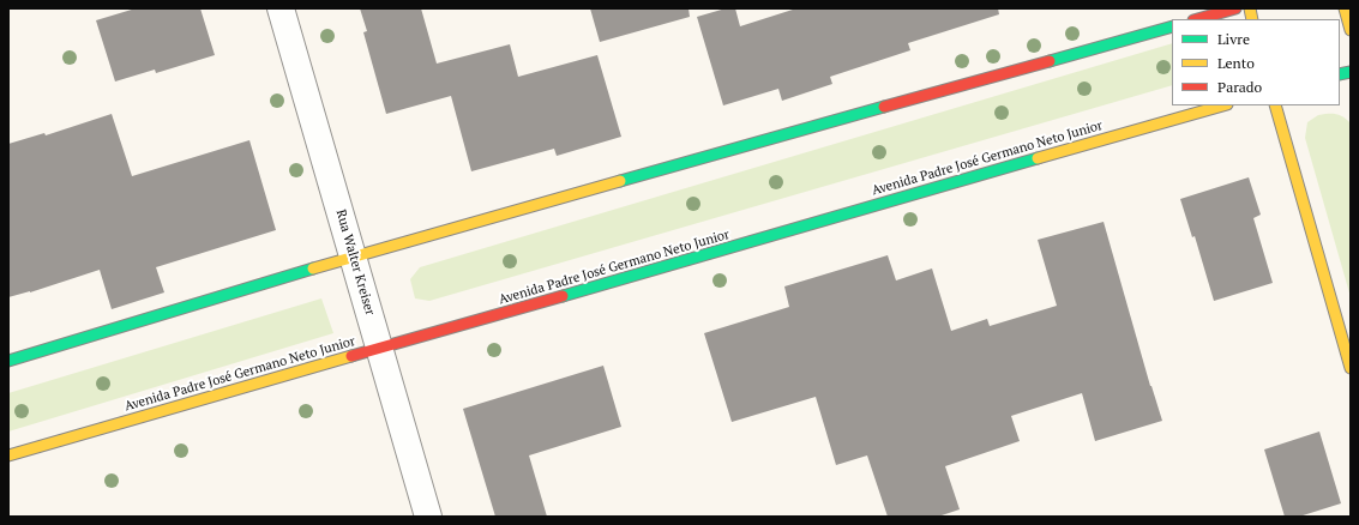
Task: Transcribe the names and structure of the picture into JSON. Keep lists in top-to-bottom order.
{
  "streets": {
    "street": ["Avenida Padre José Germano Neto Junior", "Rua Walter Kreiser"]
  },
  "crossings": [
    ["Avenida Padre José Germano Neto Junior", "Rua Walter Kreiser"]
  ],
  "legend": ["Livre", "Lento", "Parado"]
}
